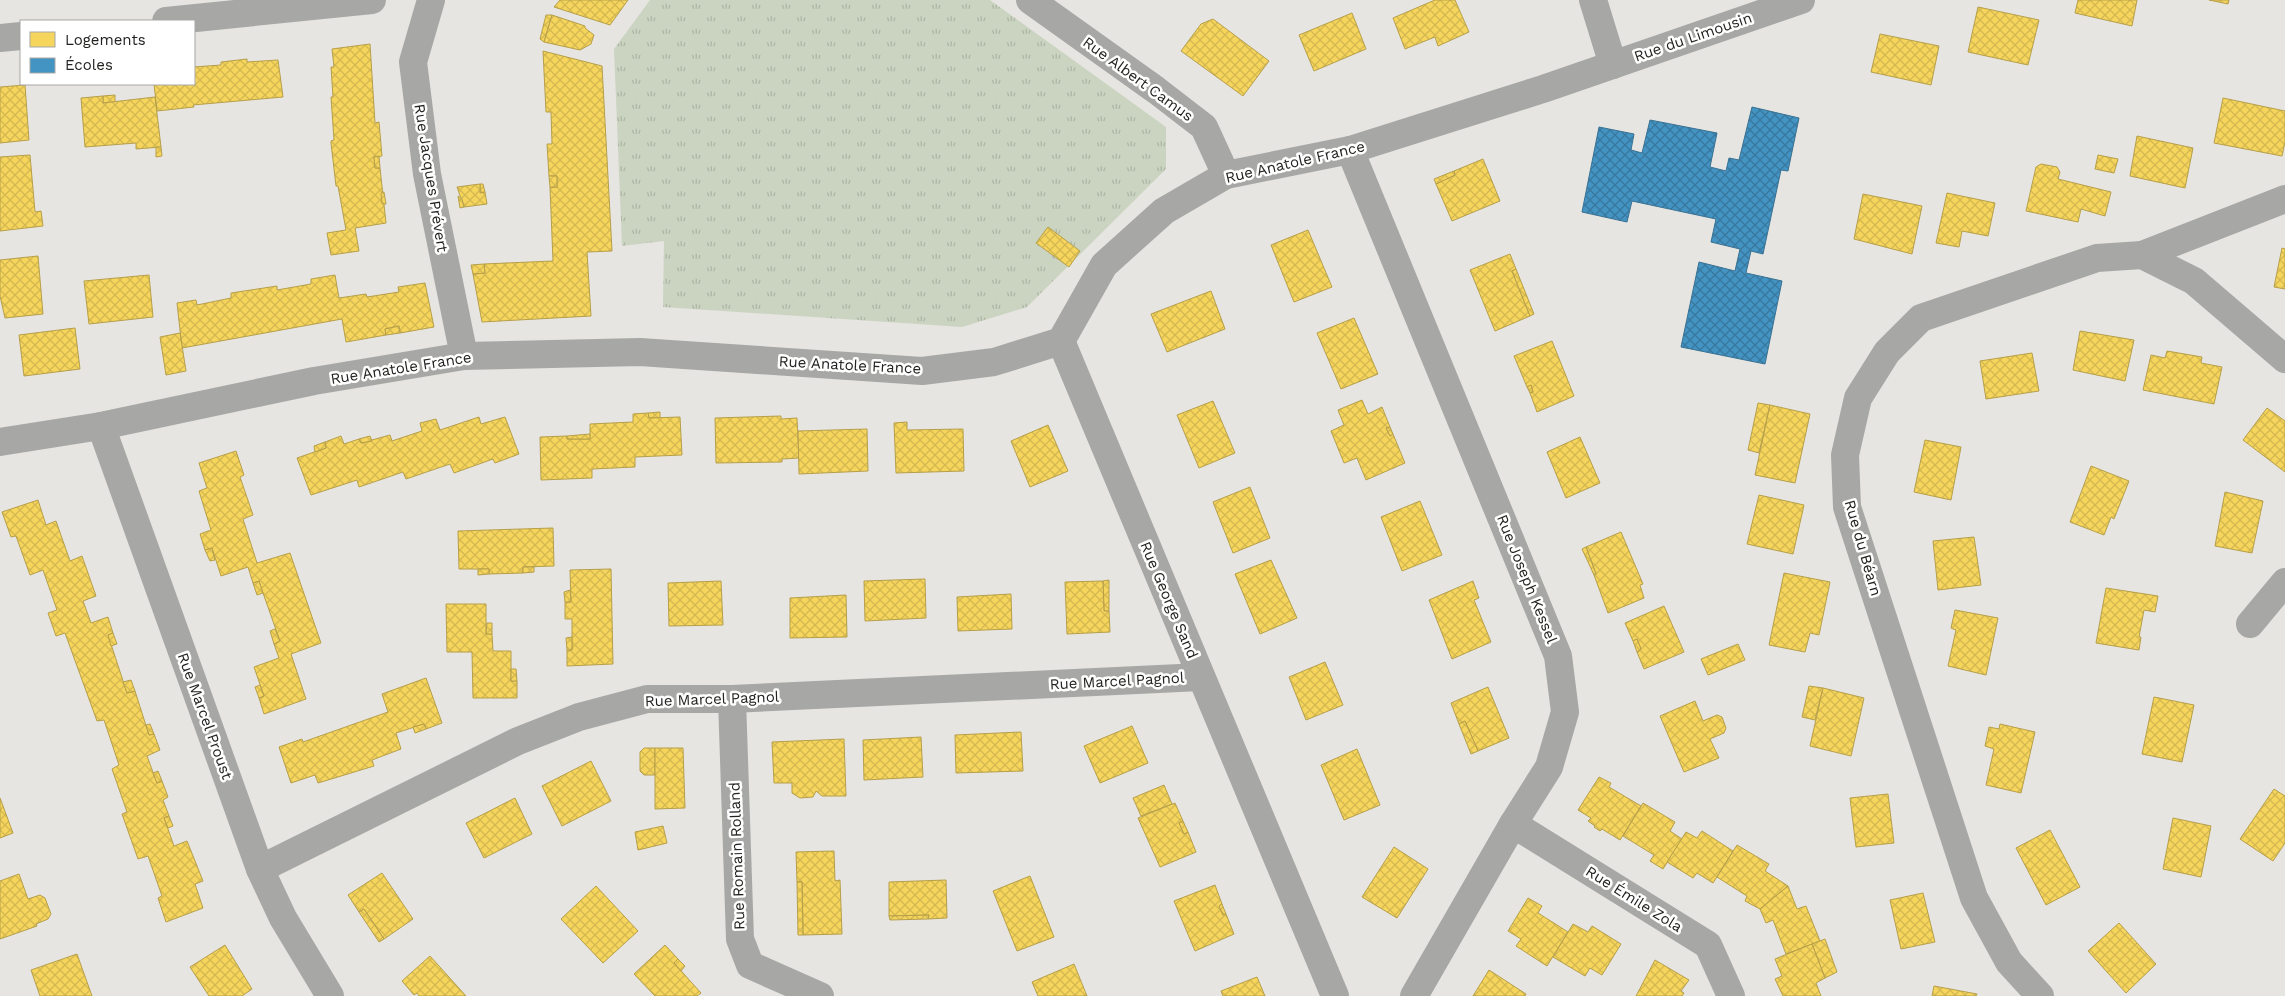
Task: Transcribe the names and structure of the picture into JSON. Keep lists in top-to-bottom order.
{
  "streets": {
    "street": [
      "Rue du Limousin",
      "Rue Albert Camus",
      "Rue Anatole France",
      "Rue Jacques Prévert",
      "Rue du Béarn",
      "Rue Joseph Kessel",
      "Rue George Sand",
      "Rue Marcel Pagnol",
      "Rue Marcel Proust",
      "Rue Romain Rolland",
      "Rue Émile Zola"
    ]
  },
  "crossings": [
    ["Rue du Limousin", "Rue Anatole France"],
    ["Rue Albert Camus", "Rue Anatole France"],
    ["Rue Anatole France", "Rue Jacques Prévert"],
    ["Rue Anatole France", "Rue Joseph Kessel"],
    ["Rue Anatole France", "Rue George Sand"],
    ["Rue Anatole France", "Rue Marcel Proust"],
    ["Rue Joseph Kessel", "Rue Émile Zola"],
    ["Rue George Sand", "Rue Marcel Pagnol"],
    ["Rue Marcel Pagnol", "Rue Marcel Proust"],
    ["Rue Marcel Pagnol", "Rue Romain Rolland"]
  ],
  "legend": ["Logements", "Écoles"]
}
